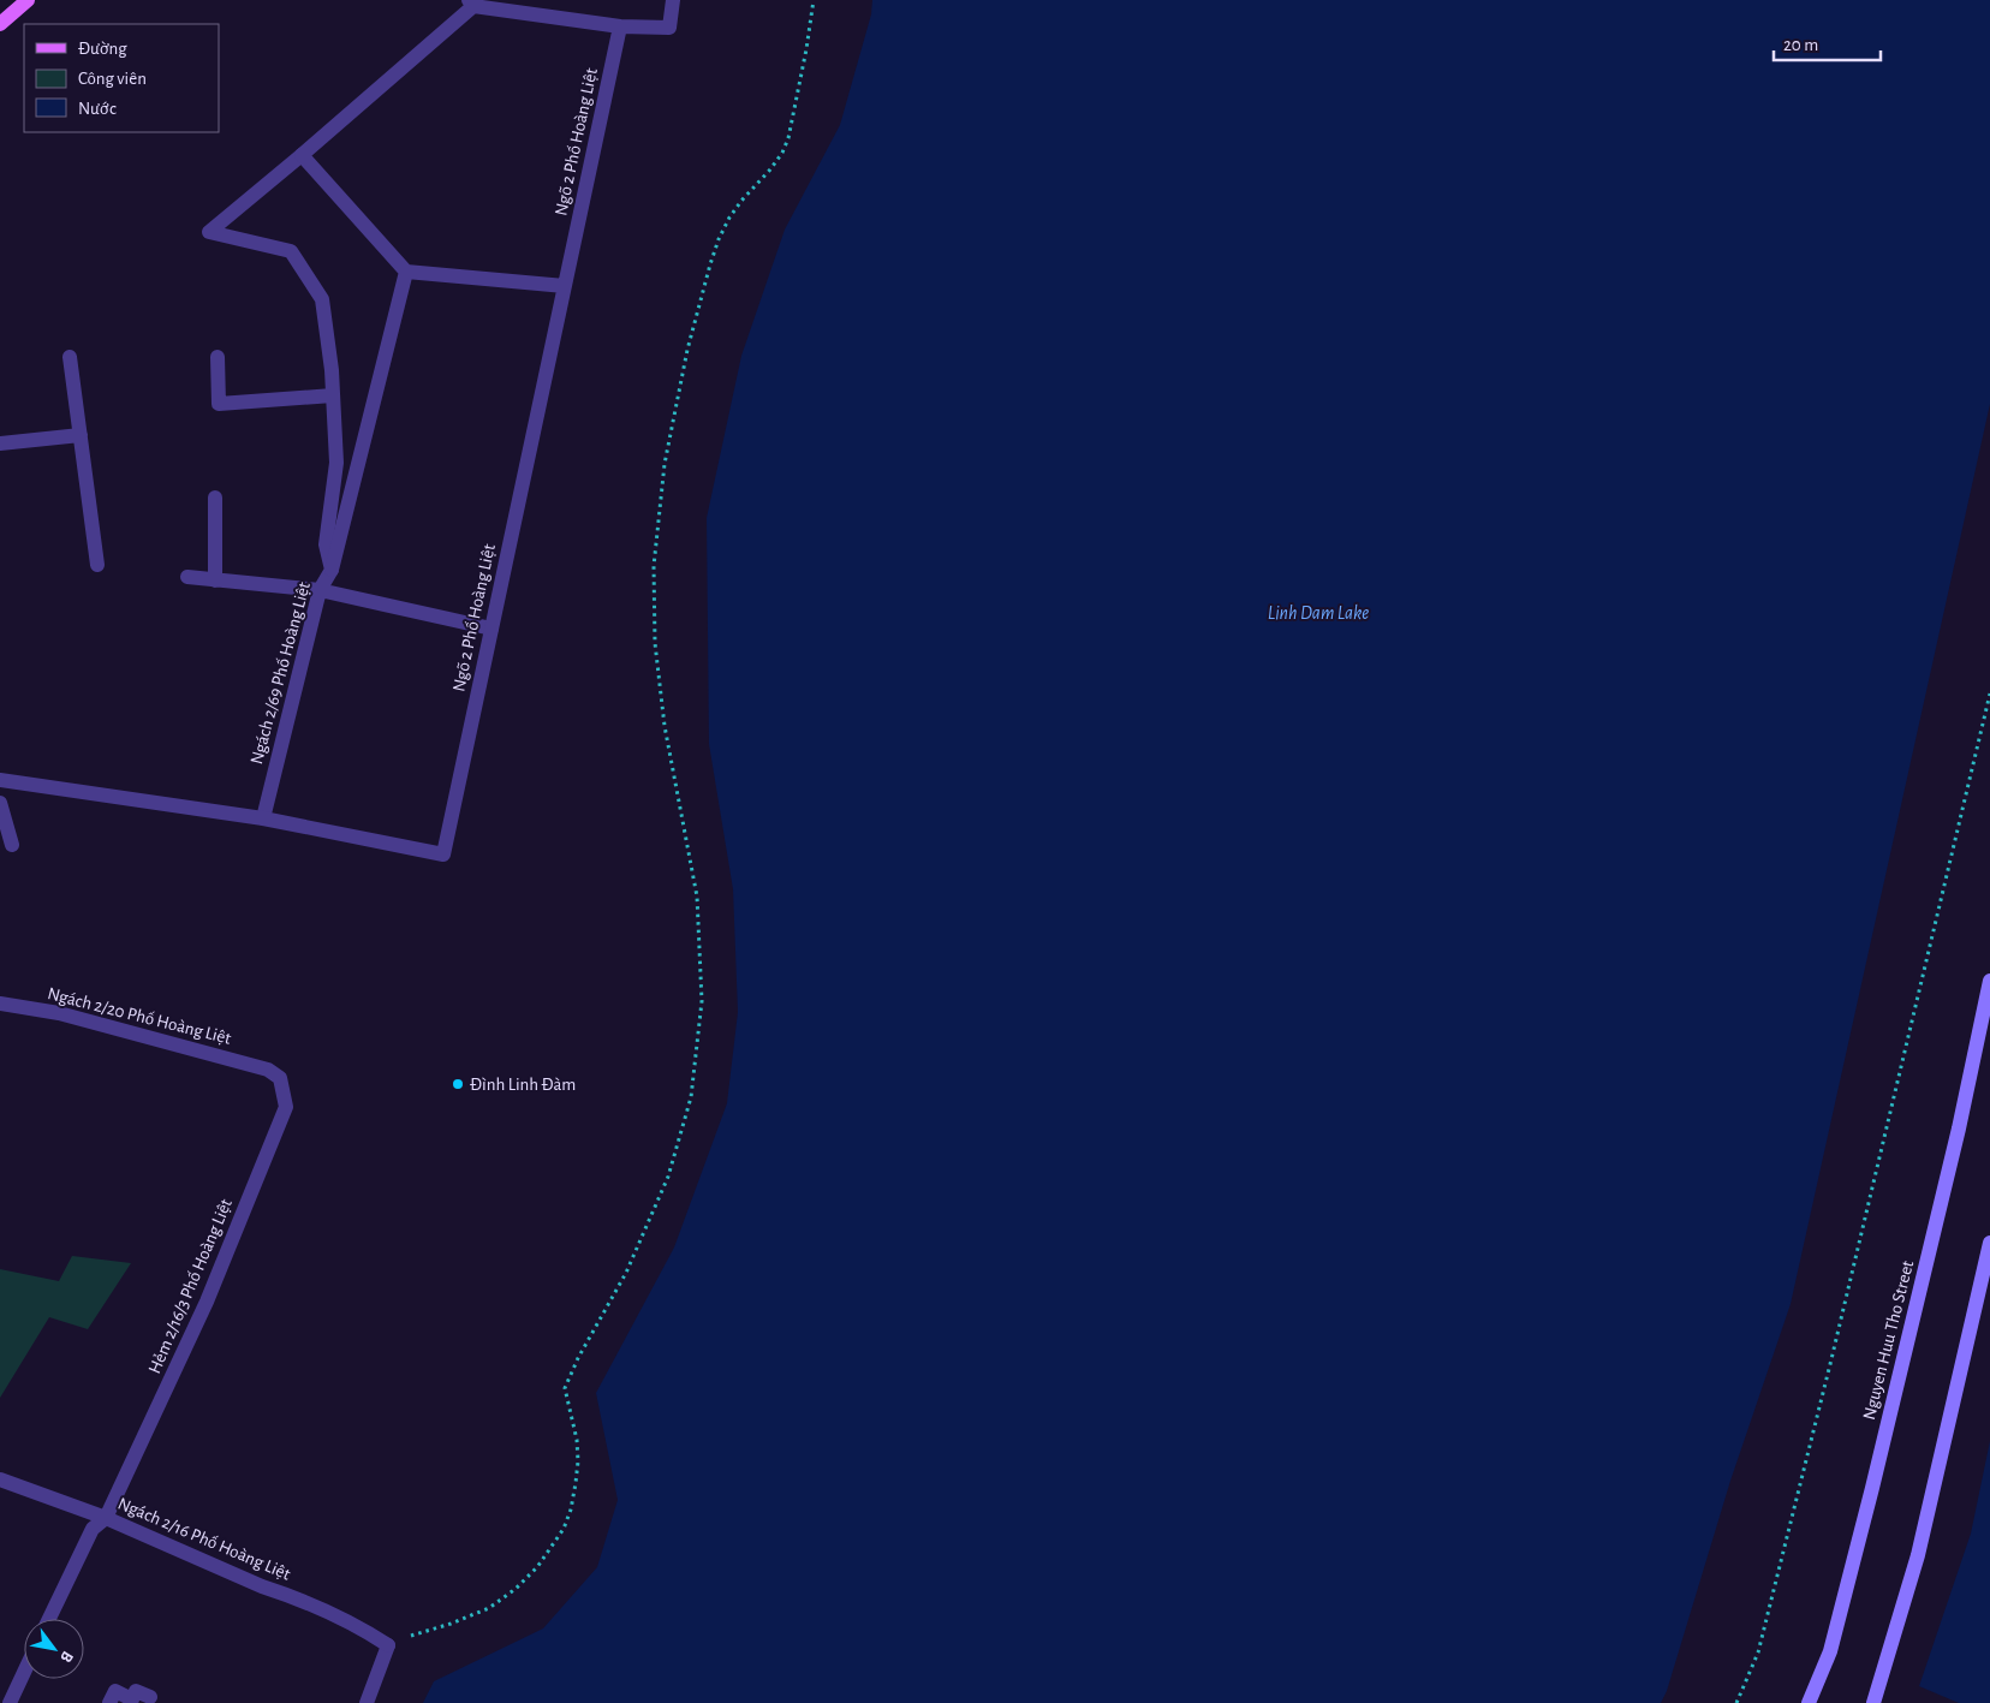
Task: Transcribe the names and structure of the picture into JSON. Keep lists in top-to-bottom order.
{
  "streets": {
    "main road": ["Nguyen Huu Tho Street"],
    "street": [
      "Ngõ 2 Phố Hoàng Liệt",
      "Ngách 2/69 Phố Hoàng Liệt",
      "Ngách 2/20 Phố Hoàng Liệt",
      "Hẻm 2/16/3 Phố Hoàng Liệt",
      "Ngách 2/16 Phố Hoàng Liệt"
    ]
  },
  "crossings": [
    ["Ngõ 2 Phố Hoàng Liệt", "Ngách 2/69 Phố Hoàng Liệt"],
    ["Ngách 2/20 Phố Hoàng Liệt", "Hẻm 2/16/3 Phố Hoàng Liệt"],
    ["Hẻm 2/16/3 Phố Hoàng Liệt", "Ngách 2/16 Phố Hoàng Liệt"]
  ],
  "water": ["Linh Dam Lake"],
  "places": ["Đình Linh Đàm"],
  "legend": ["Đường", "Công viên", "Nước"],
  "scale_bar": "20 m",
  "north": "bottom right"
}
